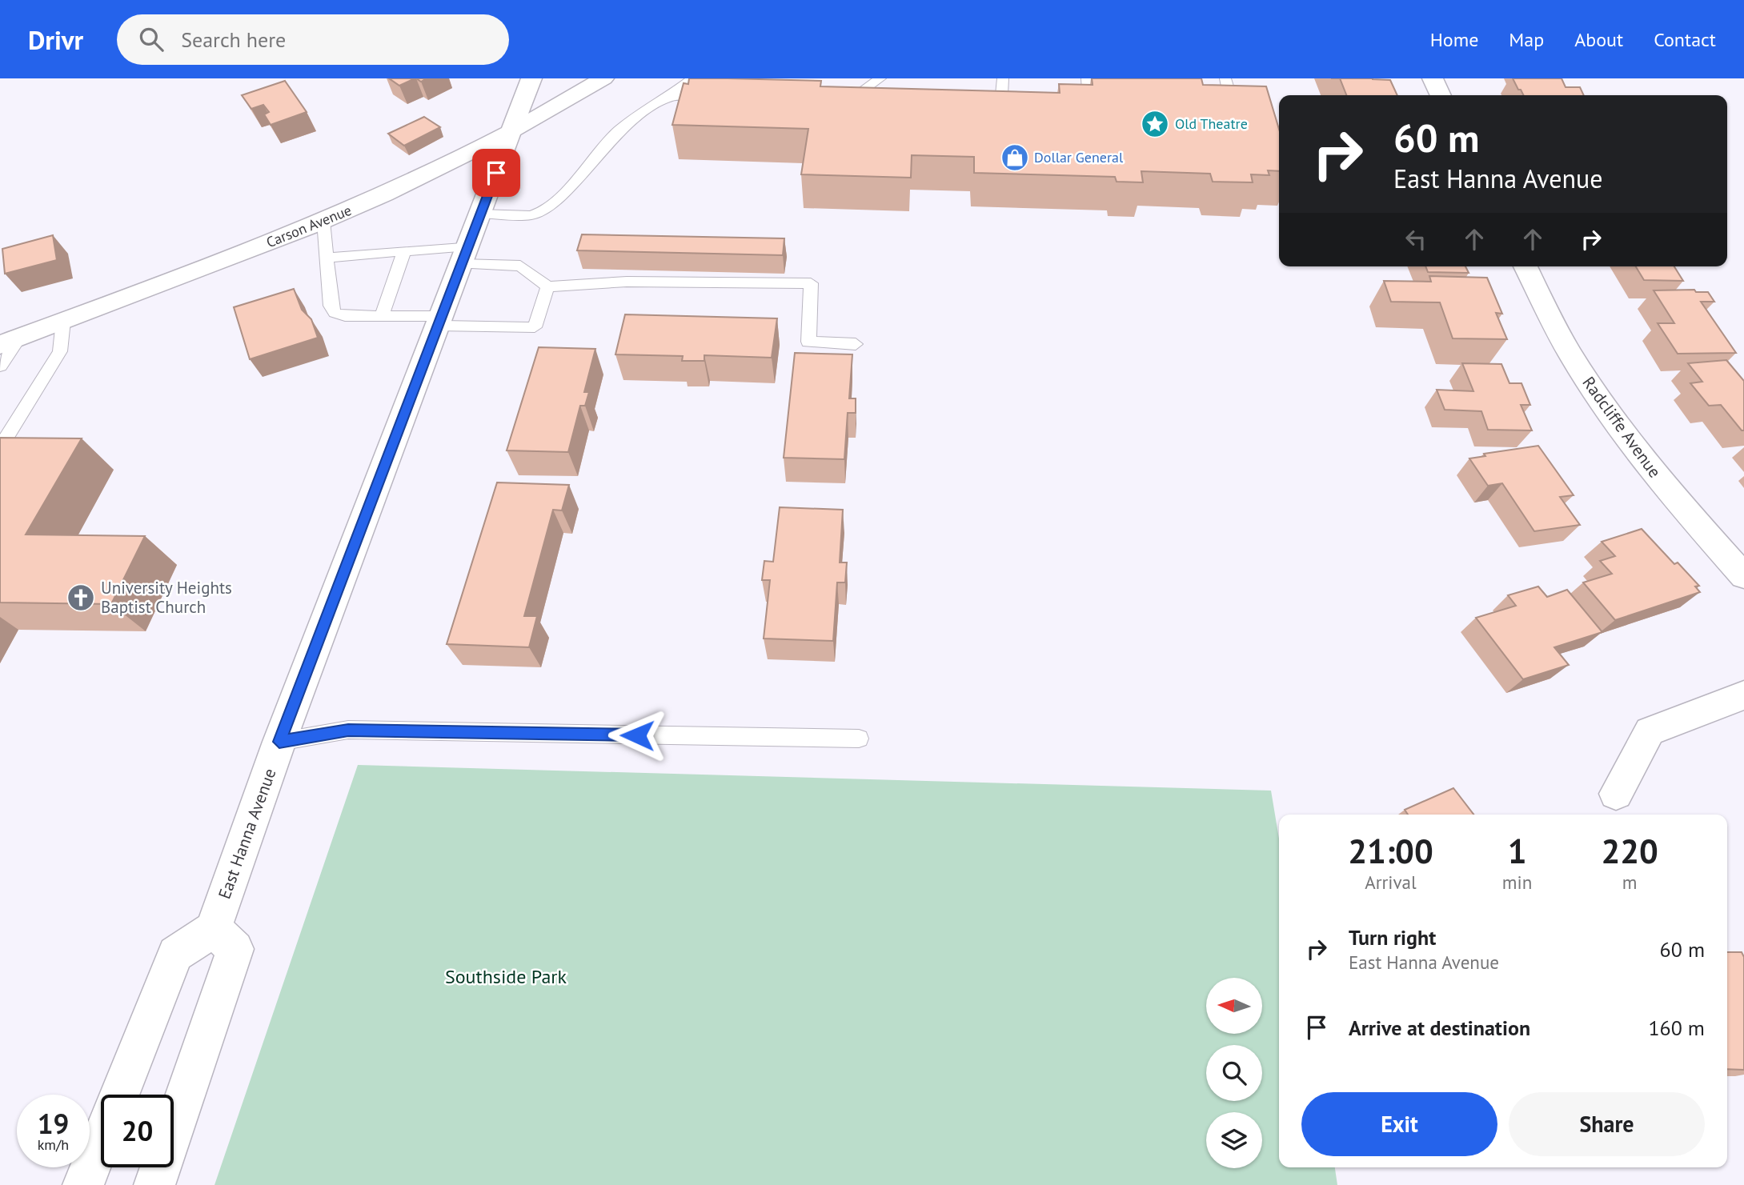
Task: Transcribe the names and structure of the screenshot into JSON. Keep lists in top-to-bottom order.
{
  "streets": {
    "main road": ["Carson Avenue", "Radcliffe Avenue", "East Hanna Avenue"]
  },
  "crossings": [
    ["Carson Avenue", "East Hanna Avenue"]
  ],
  "parks": ["Southside Park"],
  "places": {
    "place": ["Old Theatre"],
    "shop": ["Dollar General"],
    "church": ["University Heights Baptist Church"]
  },
  "north": "left",
  "page": {
    "header": "Drivr",
    "search": "Search here",
    "nav": [
      "Home",
      "Map",
      "About",
      "Contact"
    ],
    "turn": ["60 m", "East Hanna Avenue"],
    "eta": [
      "21:00",
      "Arrival",
      "1",
      "min",
      "220",
      "m"
    ],
    "list": [
      {
        "name": "Turn right",
        "note": "East Hanna Avenue",
        "value": "60 m"
      },
      {
        "name": "Arrive at destination",
        "value": "160 m"
      }
    ],
    "buttons": ["Exit", "Share"],
    "speed": "19 km/h",
    "limit": "20"
  }
}
